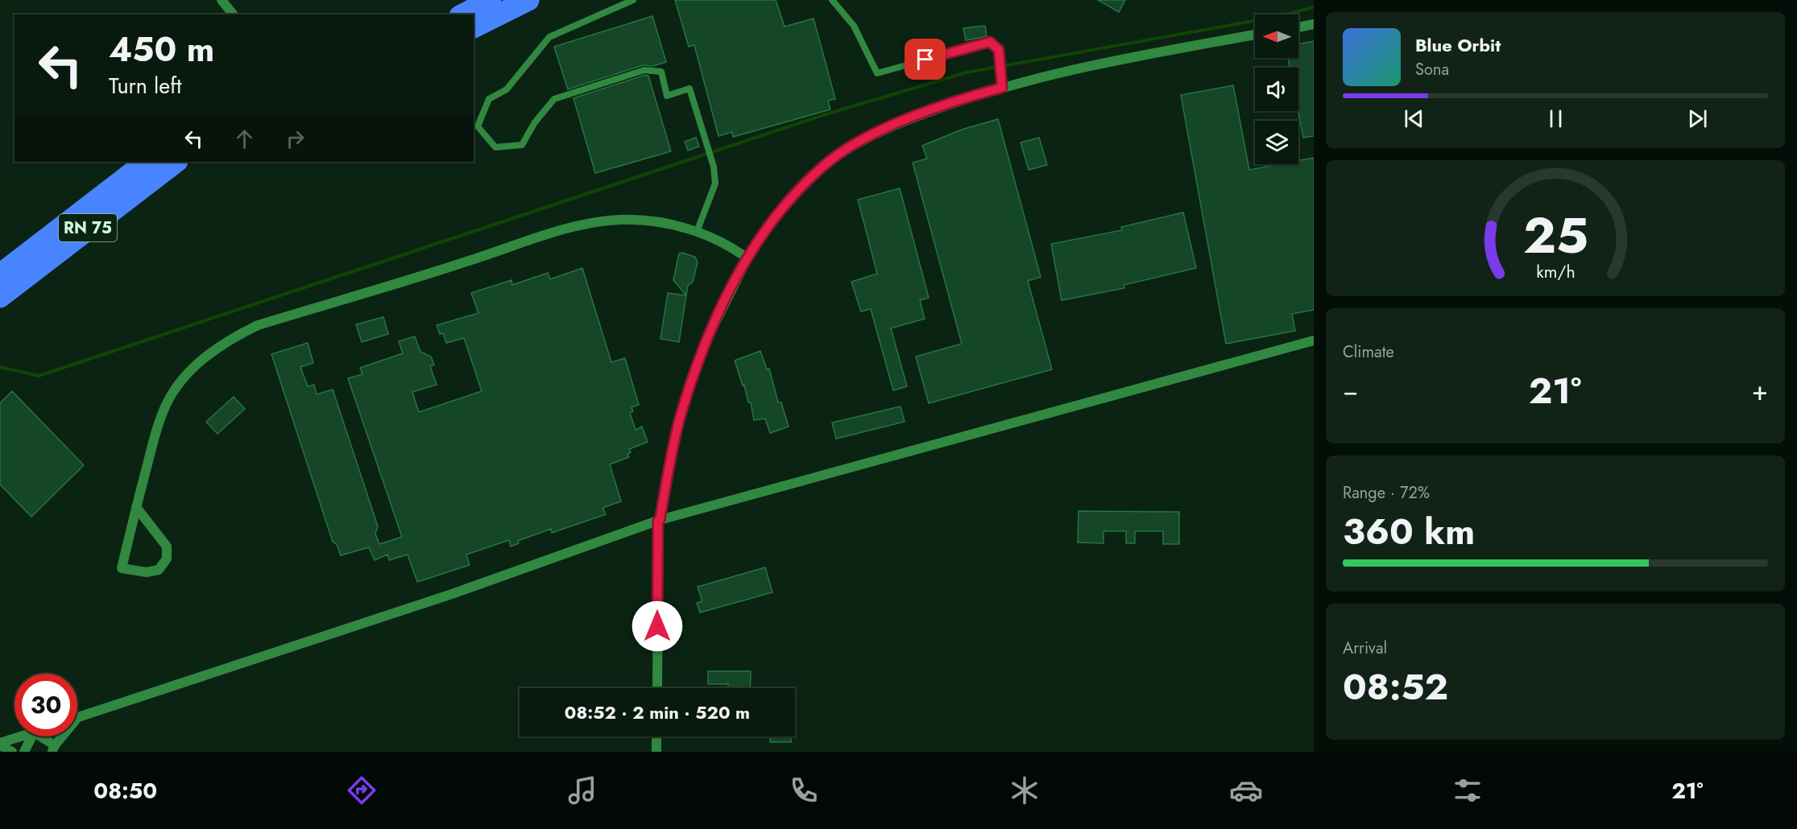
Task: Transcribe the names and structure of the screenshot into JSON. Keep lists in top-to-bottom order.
{
  "streets": {
    "highway": ["RN 75"]
  },
  "north": "left",
  "page": {
    "turn": ["450 m", "Turn left"],
    "song": ["Blue Orbit", "Sona"],
    "tile": [
      "Climate",
      ["Range · 72%", "360 km"],
      ["Arrival", "08:52"]
    ],
    "heat": ["−", "21°", "+"],
    "limit": "30",
    "trip": "08:52 · 2 min · 520 m",
    "tabs": ["08:50", "21°"],
    "gauge": ["25", "km/h"]
  }
}
